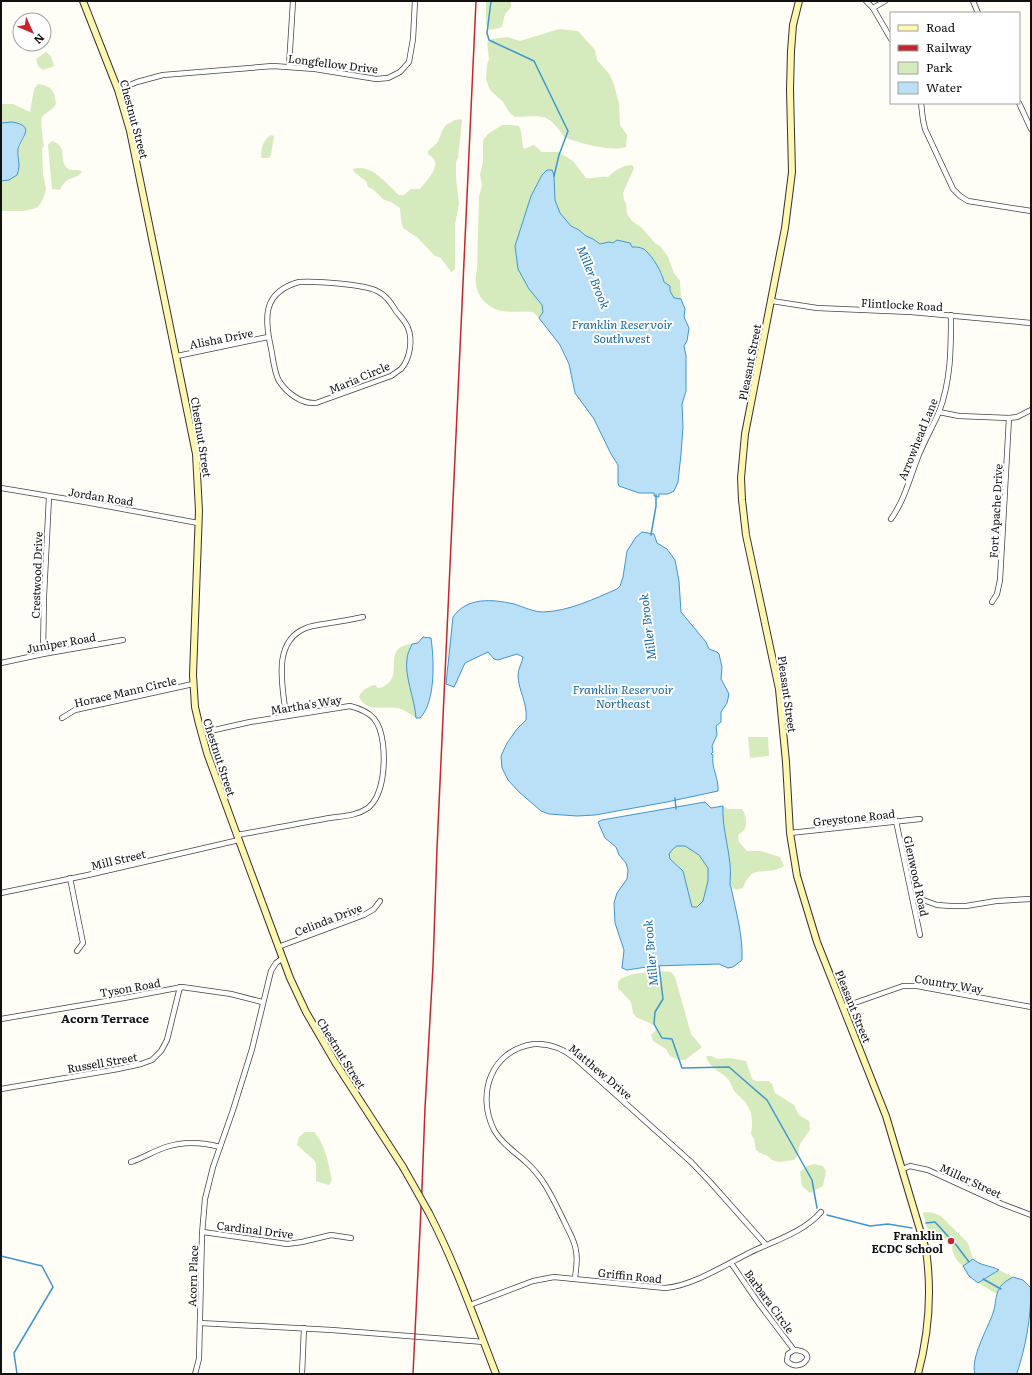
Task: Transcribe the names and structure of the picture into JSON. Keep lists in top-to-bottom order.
{
  "streets": {
    "main road": ["Chestnut Street", "Pleasant Street"],
    "street": [
      "Longfellow Drive",
      "Flintlocke Road",
      "Alisha Drive",
      "Maria Circle",
      "Arrowhead Lane",
      "Jordan Road",
      "Fort Apache Drive",
      "Crestwood Drive",
      "Juniper Road",
      "Horace Mann Circle",
      "Martha's Way",
      "Greystone Road",
      "Mill Street",
      "Glenwood Road",
      "Celinda Drive",
      "Country Way",
      "Tyson Road",
      "Russell Street",
      "Matthew Drive",
      "Miller Street",
      "Cardinal Drive",
      "Griffin Road",
      "Acorn Place",
      "Barbara Circle"
    ]
  },
  "crossings": [
    ["Longfellow Drive", "Chestnut Street"],
    ["Chestnut Street", "Alisha Drive"],
    ["Chestnut Street", "Jordan Road"],
    ["Chestnut Street", "Horace Mann Circle"],
    ["Chestnut Street", "Martha's Way"],
    ["Chestnut Street", "Mill Street"],
    ["Chestnut Street", "Celinda Drive"],
    ["Chestnut Street", "Griffin Road"],
    ["Chestnut Street", "Acorn Place"],
    ["Flintlocke Road", "Pleasant Street"],
    ["Flintlocke Road", "Arrowhead Lane"],
    ["Alisha Drive", "Maria Circle"],
    ["Pleasant Street", "Greystone Road"],
    ["Pleasant Street", "Country Way"],
    ["Pleasant Street", "Miller Street"],
    ["Jordan Road", "Crestwood Drive"],
    ["Crestwood Drive", "Juniper Road"],
    ["Martha's Way", "Mill Street"],
    ["Greystone Road", "Glenwood Road"],
    ["Tyson Road", "Russell Street"],
    ["Tyson Road", "Acorn Place"],
    ["Matthew Drive", "Griffin Road"],
    ["Cardinal Drive", "Acorn Place"],
    ["Griffin Road", "Barbara Circle"]
  ],
  "districts": ["Acorn Terrace"],
  "water": ["Miller Brook", "Franklin Reservoir Southwest", "Franklin Reservoir Northeast"],
  "places": ["Franklin ECDC School"],
  "legend": [
    "Road",
    "Railway",
    "Park",
    "Water"
  ],
  "north": "bottom right"
}
